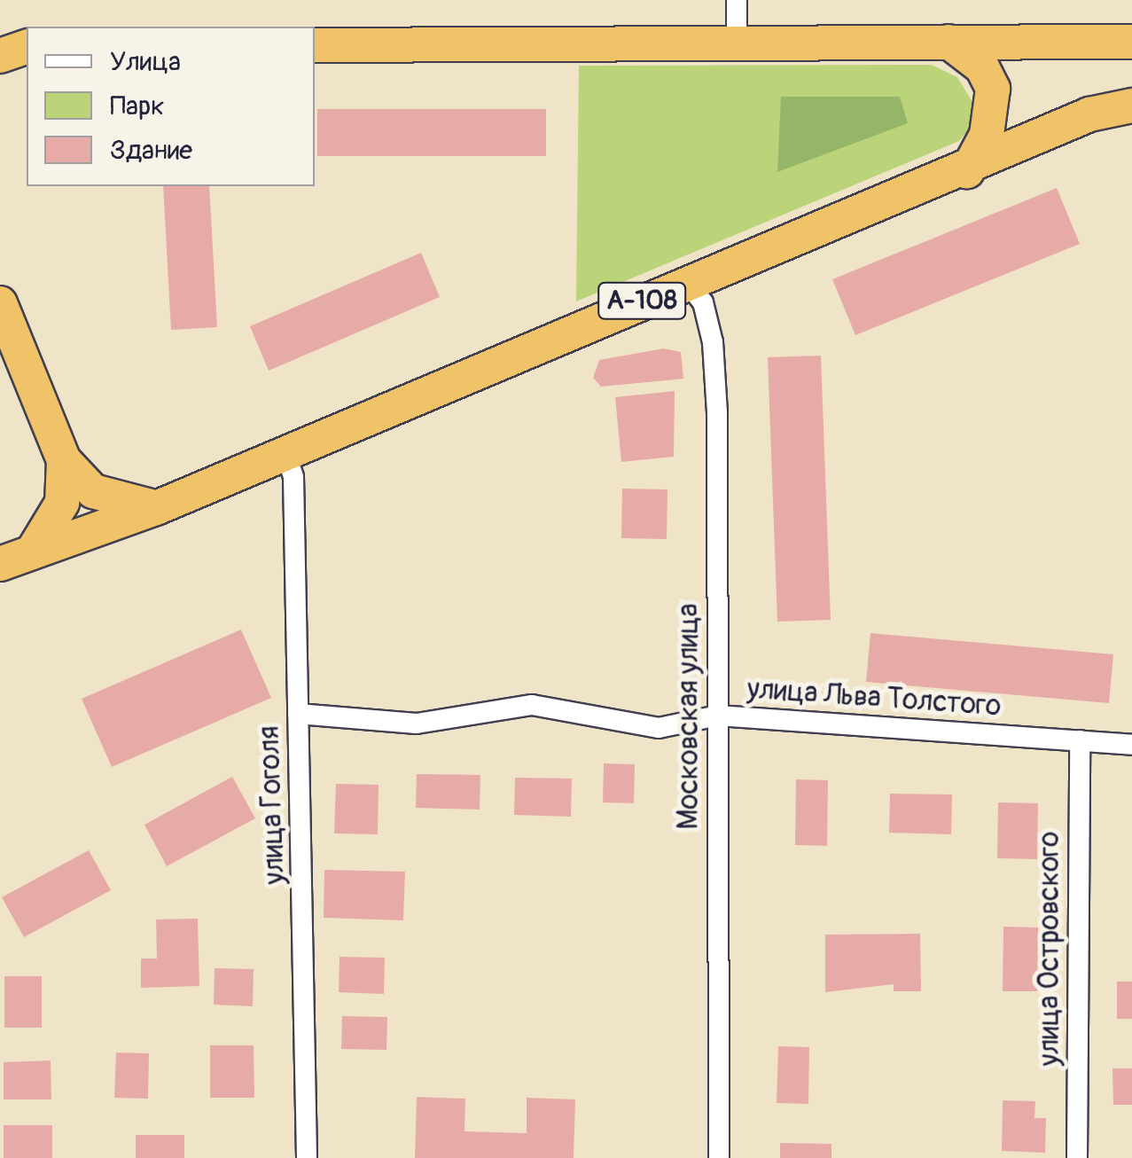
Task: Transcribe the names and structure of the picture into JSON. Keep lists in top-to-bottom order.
{
  "streets": {
    "highway": ["А-108"],
    "street": [
      "улица Льва Толстого",
      "Московская улица",
      "улица Гоголя",
      "улица Островского"
    ]
  },
  "crossings": [
    ["А-108", "Московская улица"],
    ["А-108", "улица Гоголя"],
    ["улица Льва Толстого", "Московская улица"],
    ["улица Льва Толстого", "улица Гоголя"],
    ["улица Льва Толстого", "улица Островского"]
  ],
  "legend": ["Улица", "Парк", "Здание"]
}
